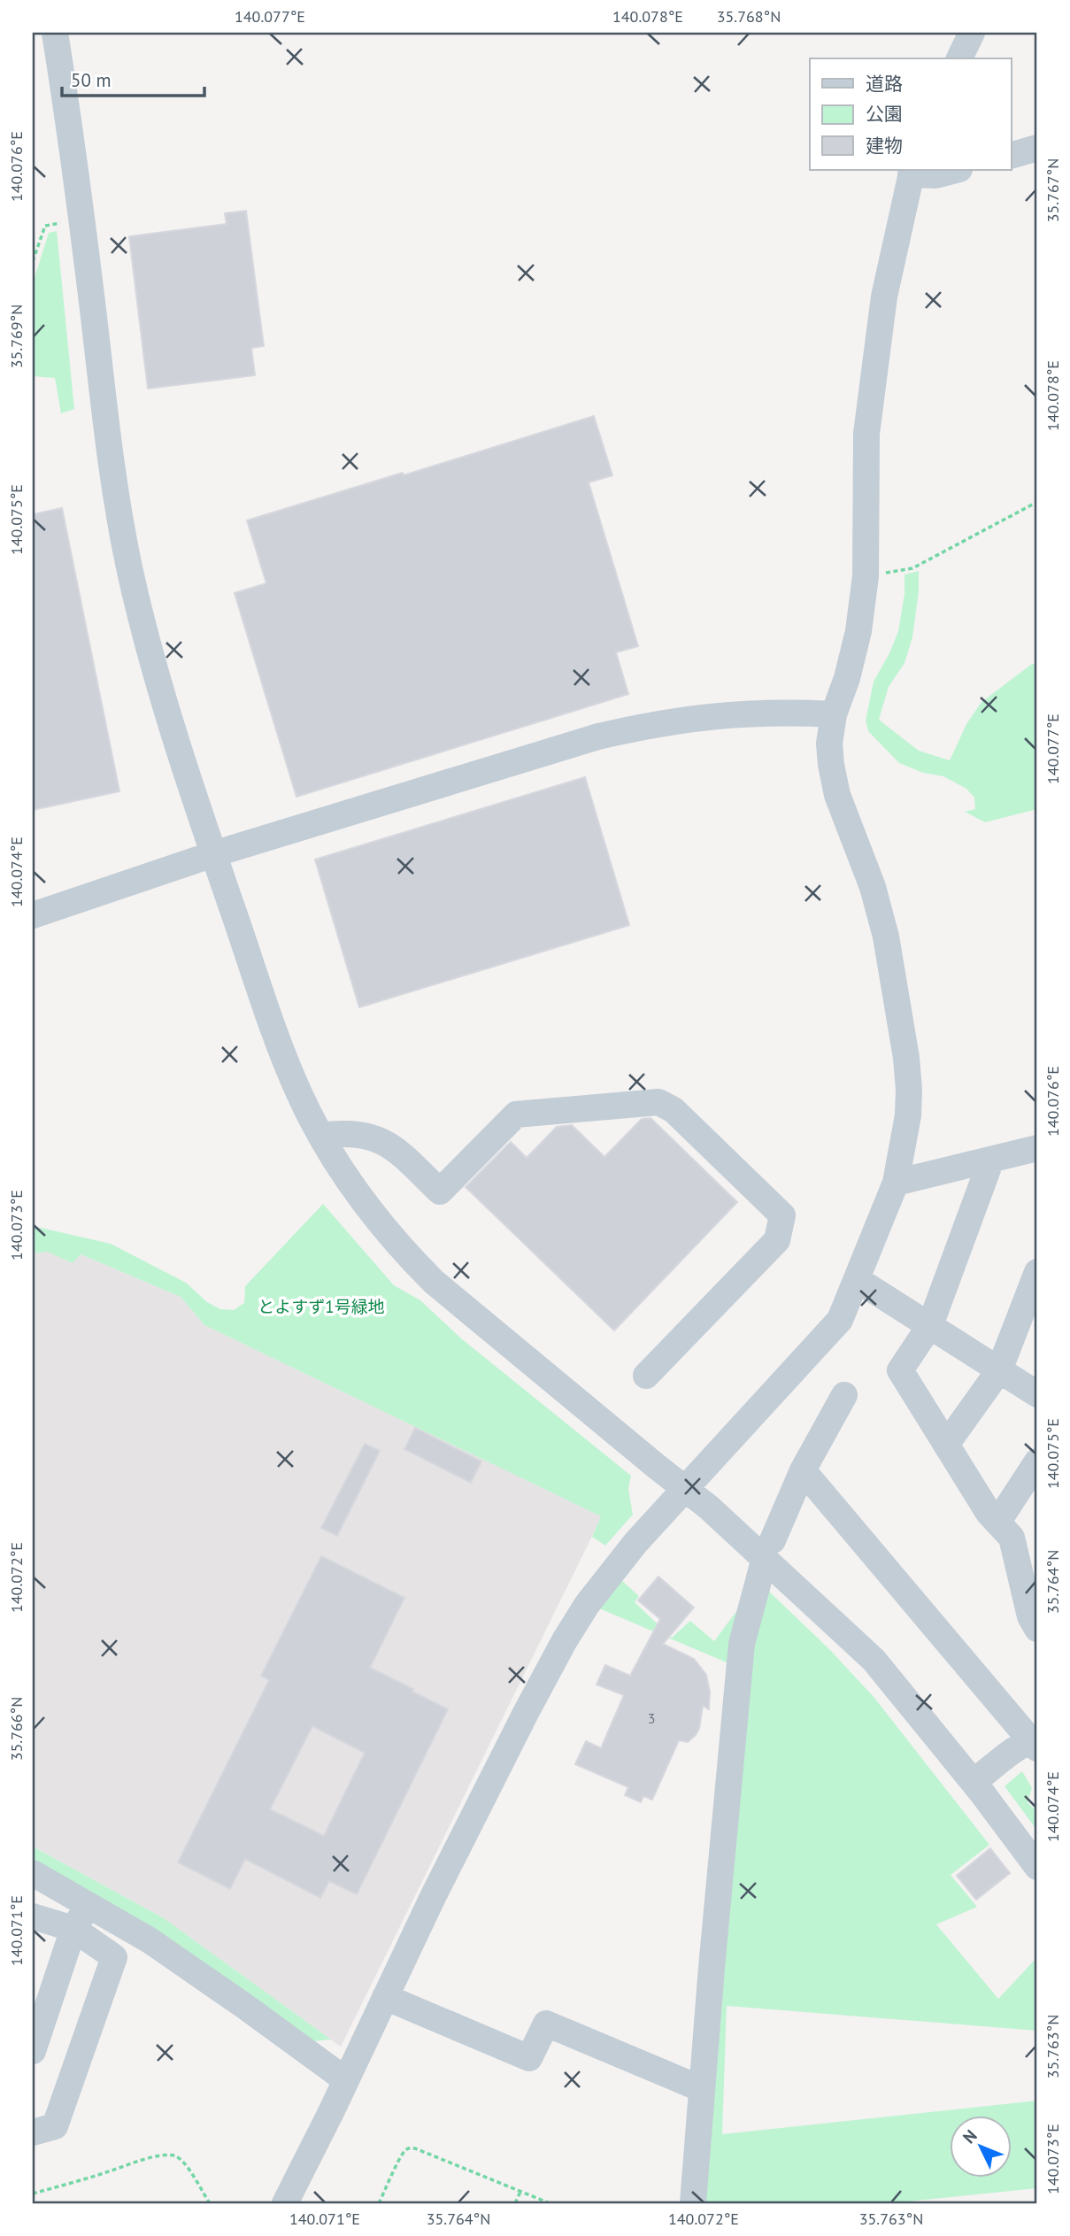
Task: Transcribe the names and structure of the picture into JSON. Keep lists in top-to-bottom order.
{
  "parks": ["とよすず1号緑地"],
  "house_numbers": ["3"],
  "legend": ["道路", "公園", "建物"],
  "scale_bar": "50 m",
  "north": "top left",
  "coordinates": [
    "140.077°E",
    "140.078°E",
    "35.768°N",
    "140.076°E",
    "35.767°N",
    "35.769°N",
    "140.075°E",
    "140.074°E",
    "140.073°E",
    "140.072°E",
    "35.764°N",
    "35.766°N",
    "140.071°E",
    "35.763°N"
  ]
}
